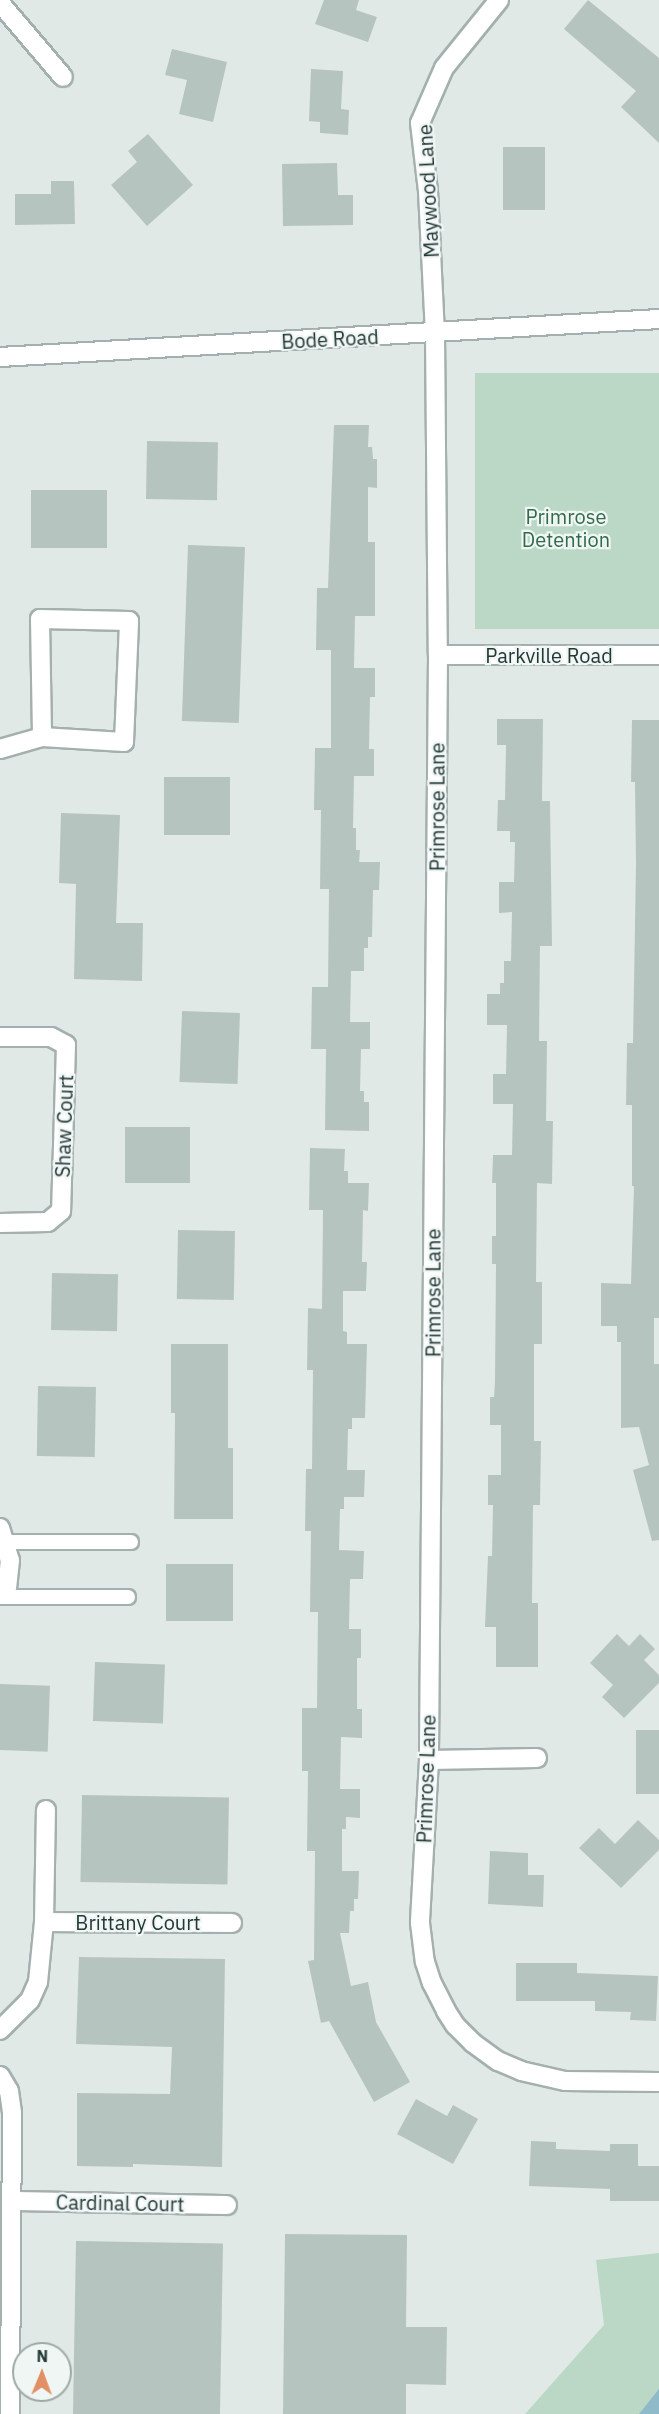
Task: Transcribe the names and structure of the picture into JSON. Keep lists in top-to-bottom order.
{
  "streets": {
    "street": [
      "Maywood Lane",
      "Bode Road",
      "Parkville Road",
      "Primrose Lane",
      "Shaw Court",
      "Brittany Court",
      "Cardinal Court"
    ]
  },
  "crossings": [
    ["Maywood Lane", "Bode Road"],
    ["Maywood Lane", "Primrose Lane"],
    ["Bode Road", "Primrose Lane"],
    ["Parkville Road", "Primrose Lane"]
  ],
  "parks": ["Primrose Detention"],
  "north": "top"
}
